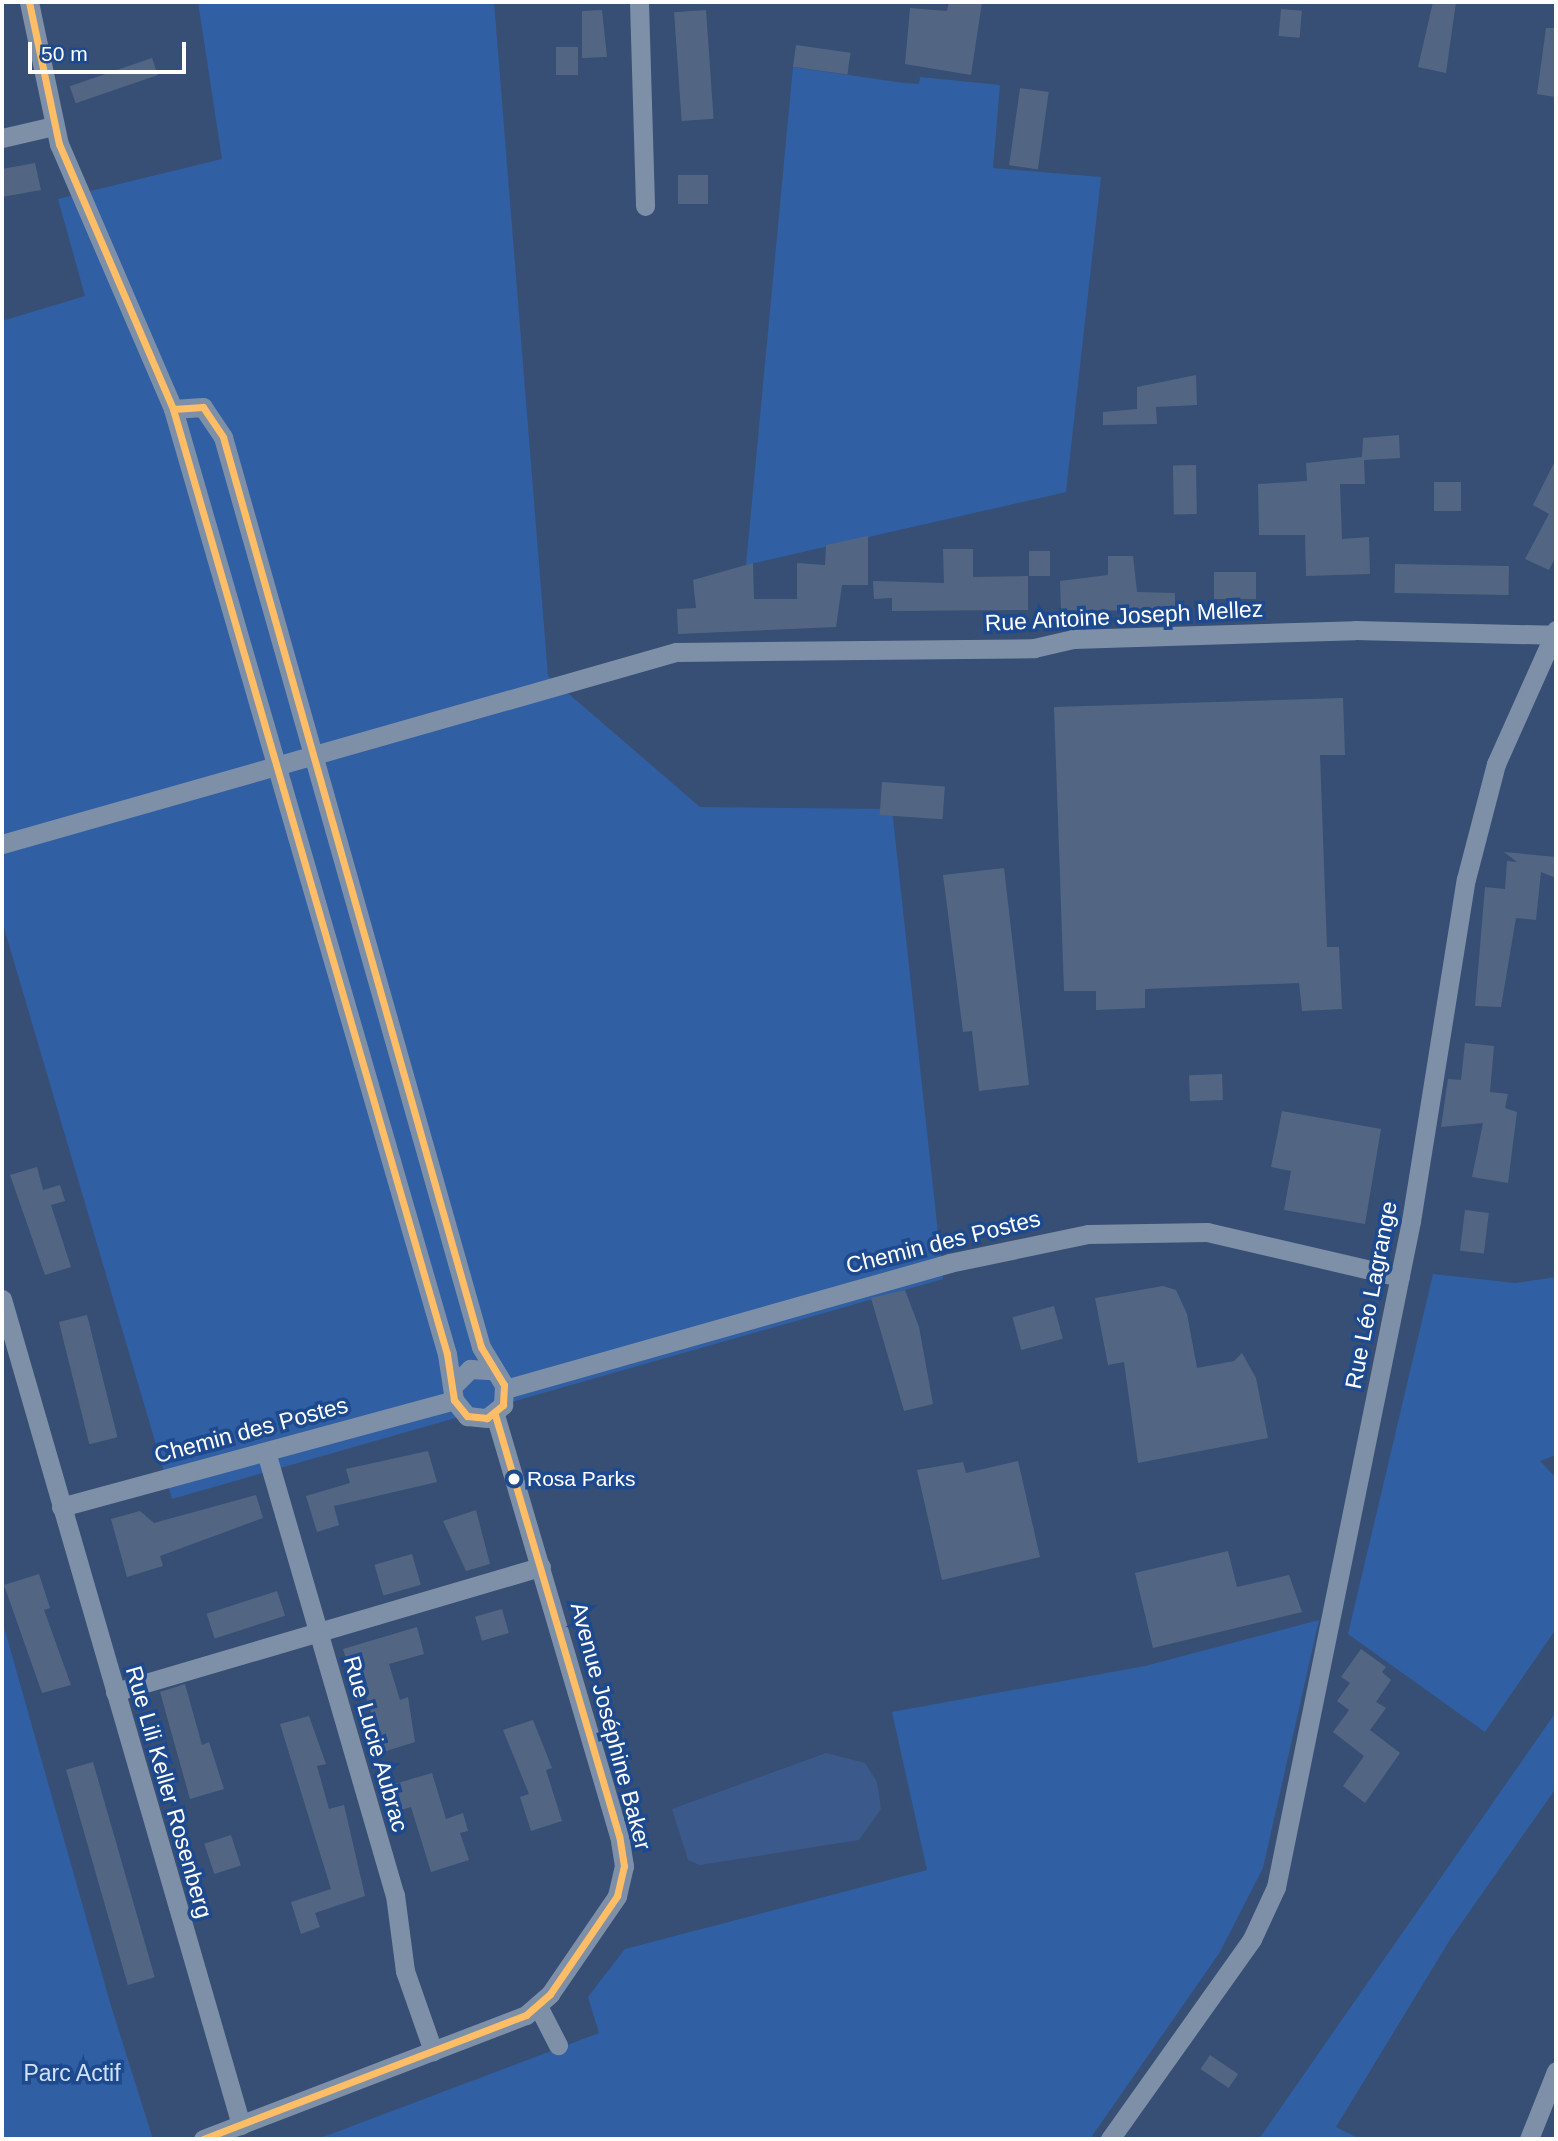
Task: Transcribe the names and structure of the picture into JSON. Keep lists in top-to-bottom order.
{
  "streets": {
    "street": [
      "Rue Antoine Joseph Mellez",
      "Chemin des Postes",
      "Rue Léo Lagrange",
      "Avenue Joséphine Baker",
      "Rue Lucie Aubrac",
      "Rue Lili Keller Rosenberg"
    ]
  },
  "crossings": [
    ["Rue Antoine Joseph Mellez", "Rue Léo Lagrange"],
    ["Chemin des Postes", "Rue Léo Lagrange"],
    ["Chemin des Postes", "Avenue Joséphine Baker"],
    ["Chemin des Postes", "Rue Lucie Aubrac"],
    ["Chemin des Postes", "Rue Lili Keller Rosenberg"]
  ],
  "parks": ["Parc Actif"],
  "places": ["Rosa Parks"],
  "scale_bar": "50 m"
}
